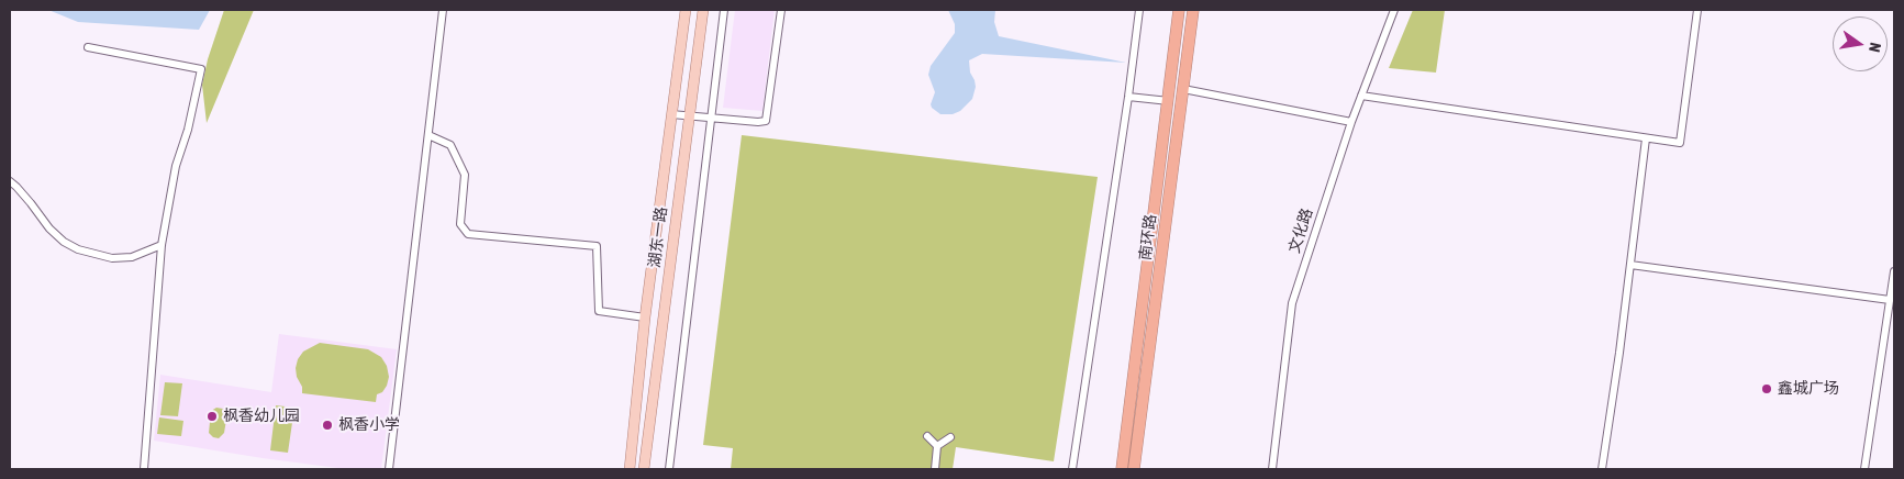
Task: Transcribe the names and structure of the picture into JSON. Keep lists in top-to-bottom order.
{
  "streets": {
    "highway": ["南环路"],
    "main road": ["湖东一路"],
    "street": ["文化路"]
  },
  "places": ["鑫城广场", "枫香幼儿园", "枫香小学"],
  "north": "right"
}
